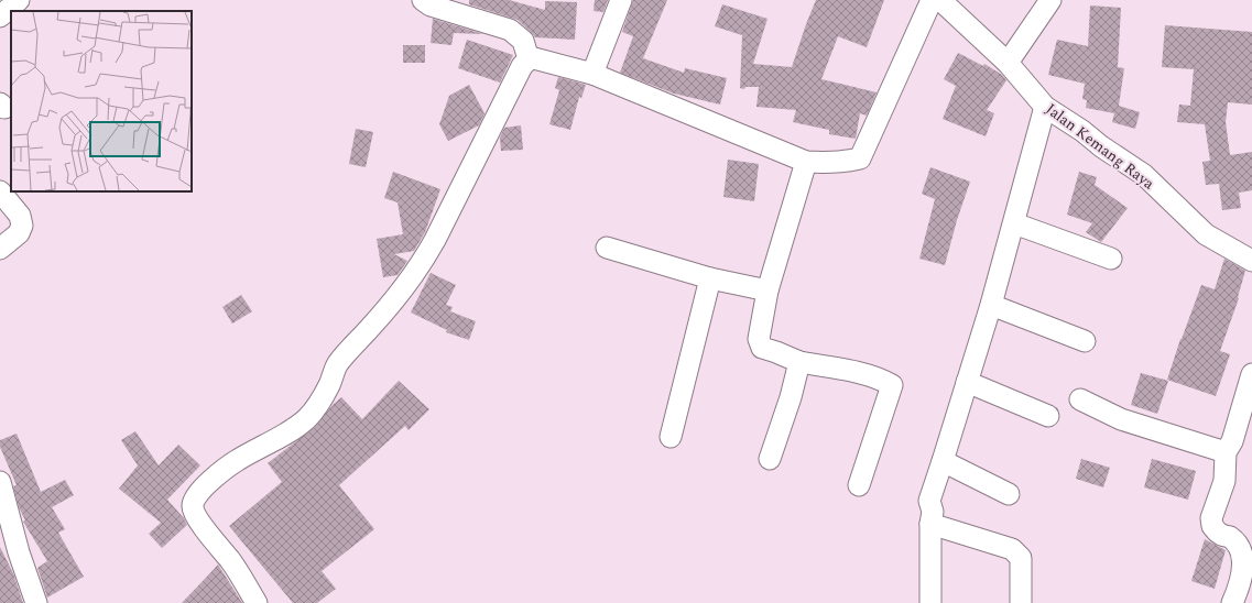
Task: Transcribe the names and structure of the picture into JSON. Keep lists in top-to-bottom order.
{
  "streets": {
    "street": ["Jalan Kemang Raya"]
  }
}
